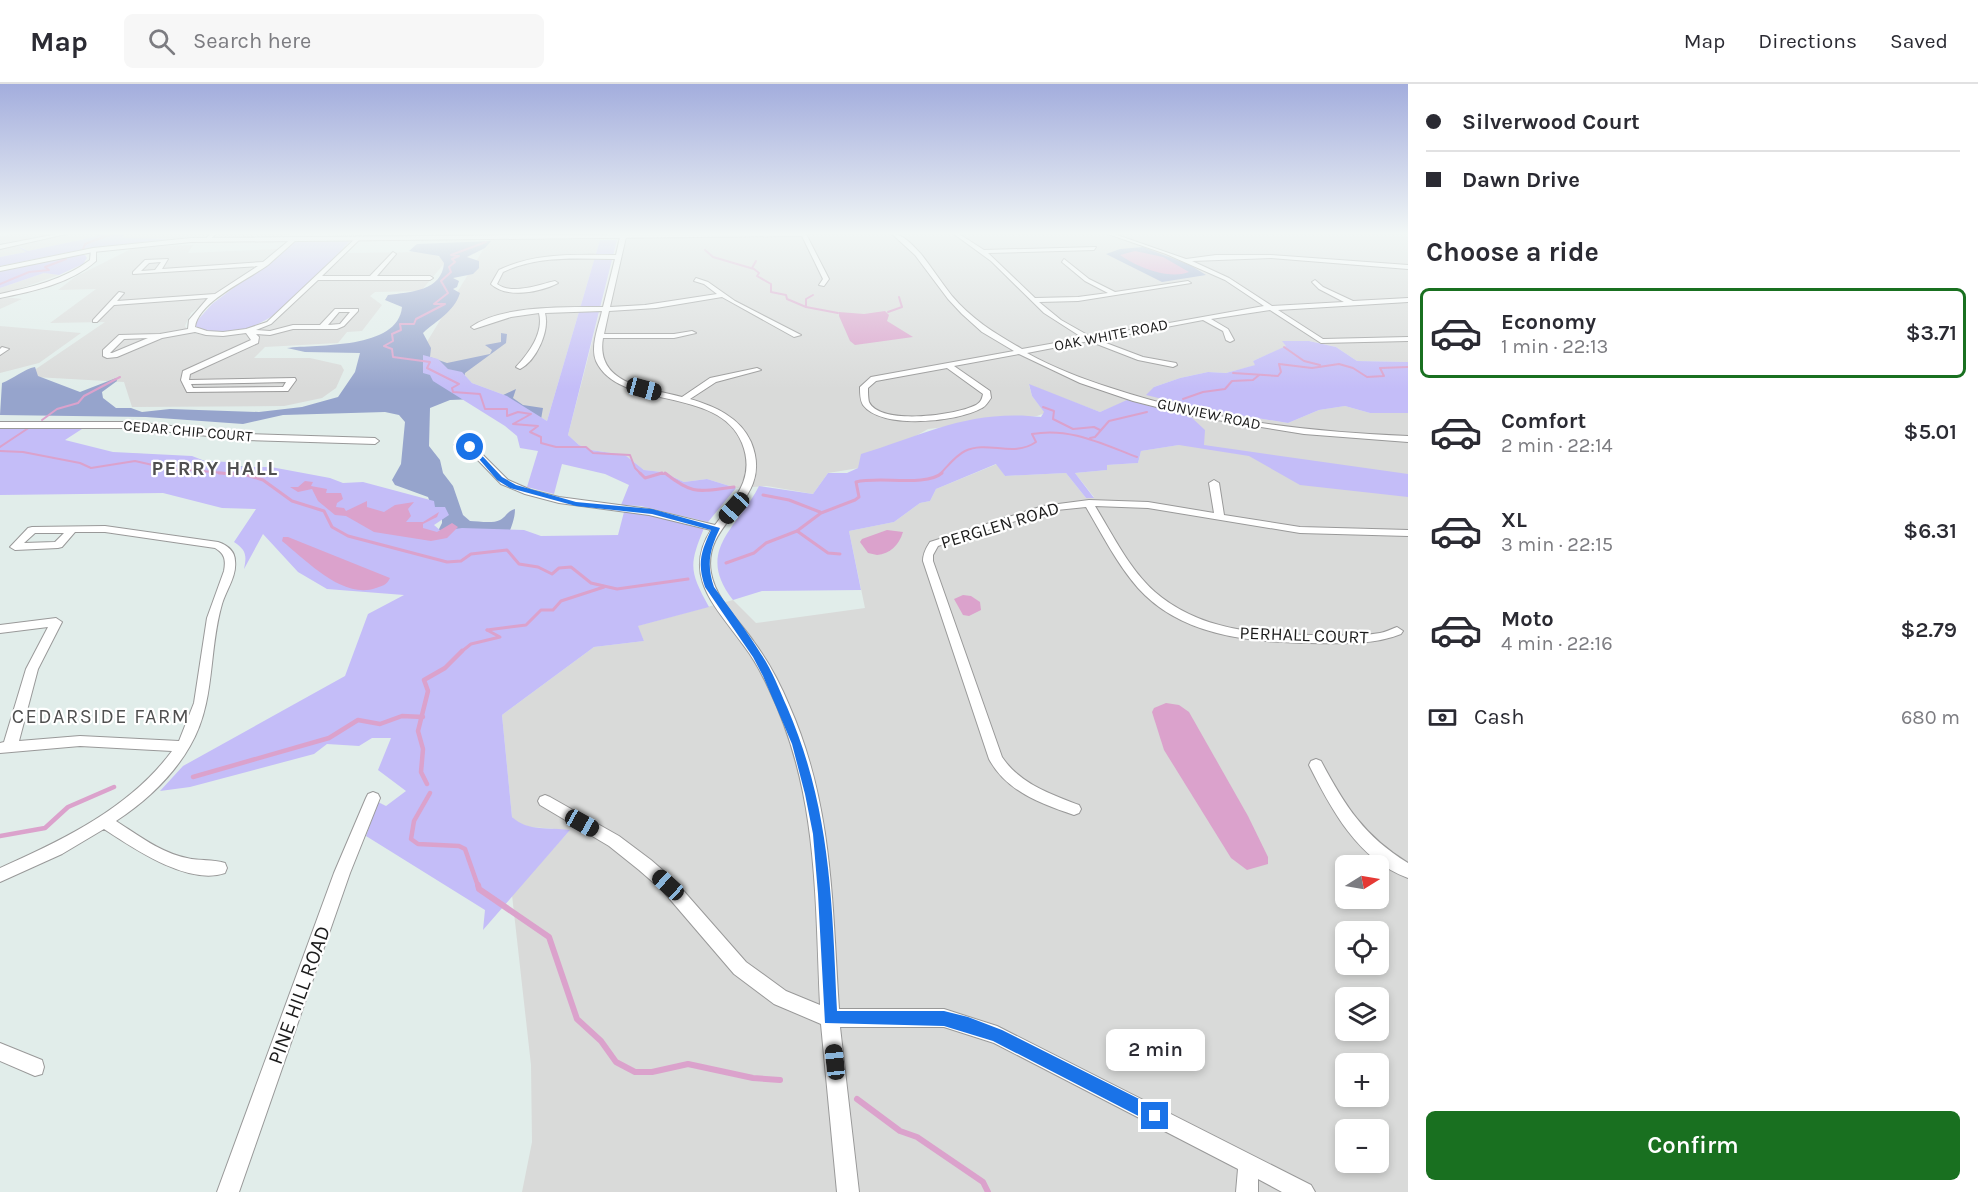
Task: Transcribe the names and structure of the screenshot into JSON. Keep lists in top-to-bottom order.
{
  "streets": {
    "street": [
      "OAK WHITE ROAD",
      "GUNVIEW ROAD",
      "CEDAR CHIP COURT",
      "PERGLEN ROAD",
      "PERHALL COURT",
      "PINE HILL ROAD"
    ]
  },
  "crossings": [
    ["OAK WHITE ROAD", "GUNVIEW ROAD"],
    ["PERGLEN ROAD", "PERHALL COURT"]
  ],
  "districts": ["PERRY HALL", "CEDARSIDE FARM"],
  "north": "right",
  "page": {
    "header": "Map",
    "search": "Search here",
    "nav": ["Map", "Directions", "Saved"],
    "banner": ["Silverwood Court", "Dawn Drive"],
    "heading": "Choose a ride",
    "list": [
      {
        "name": "Economy",
        "note": "1 min · 22:13",
        "value": "$3.71"
      },
      {
        "name": "Comfort",
        "note": "2 min · 22:14",
        "value": "$5.01"
      },
      {
        "name": "XL",
        "note": "3 min · 22:15",
        "value": "$6.31"
      },
      {
        "name": "Moto",
        "note": "4 min · 22:16",
        "value": "$2.79"
      }
    ],
    "pay": ["Cash", "680 m"],
    "map_buttons": ["+", "−"],
    "bubble": "2 min",
    "buttons": "Confirm"
  }
}
